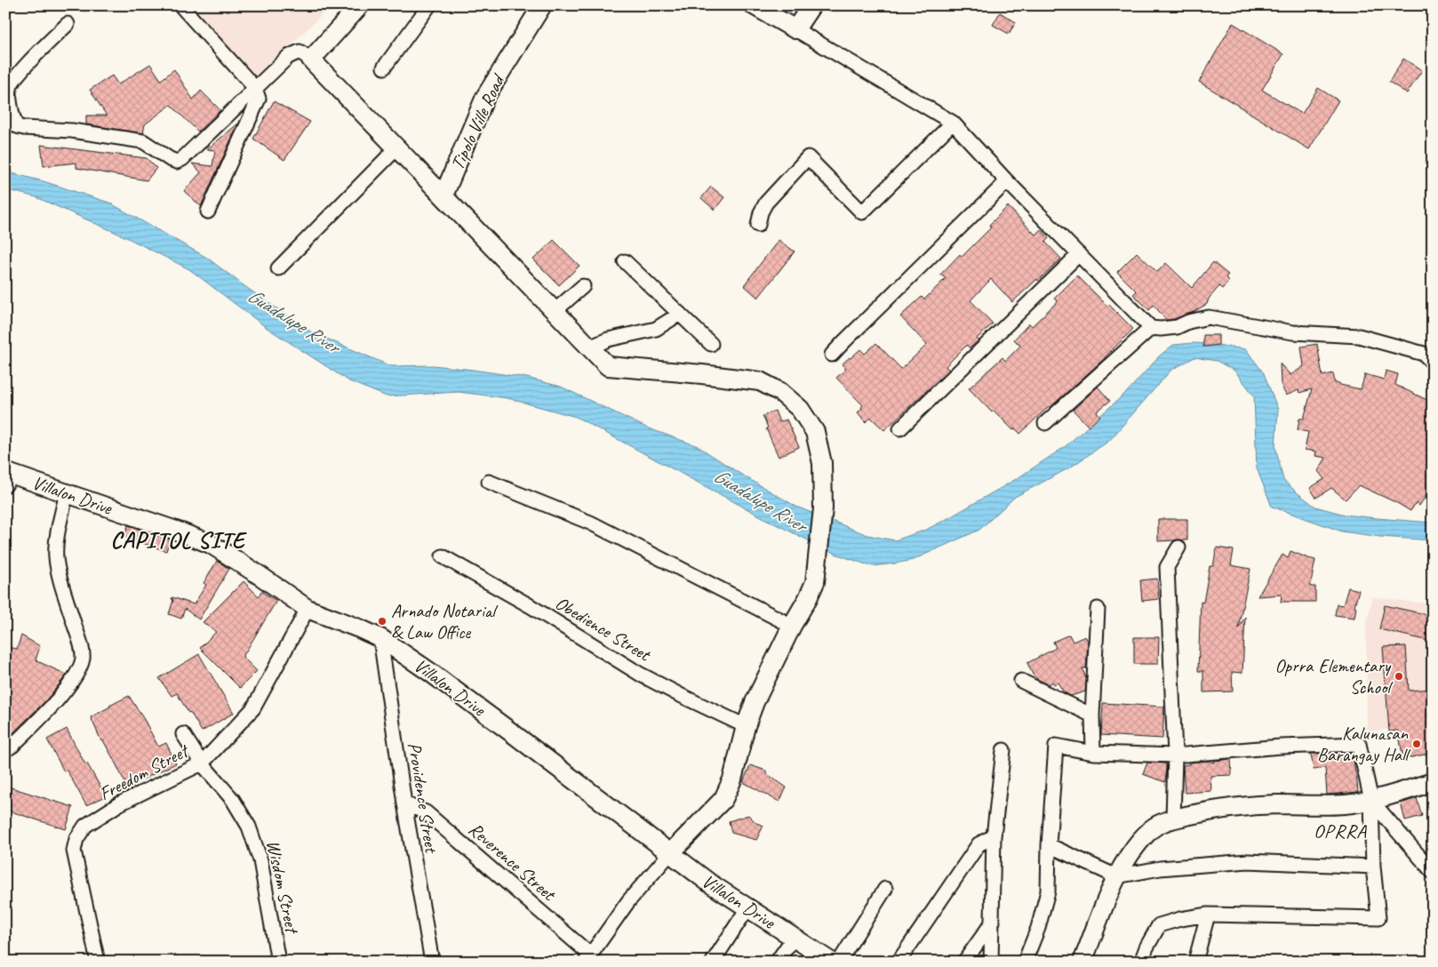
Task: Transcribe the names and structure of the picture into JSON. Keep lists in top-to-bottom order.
{
  "streets": {
    "street": [
      "Tipolo Ville Road",
      "Villalon Drive",
      "Obedience Street",
      "Freedom Street",
      "Providence Street",
      "Reverence Street",
      "Wisdom Street"
    ]
  },
  "crossings": [
    ["Villalon Drive", "Freedom Street"],
    ["Villalon Drive", "Providence Street"],
    ["Freedom Street", "Wisdom Street"],
    ["Providence Street", "Reverence Street"]
  ],
  "districts": ["CAPITOL SITE", "OPRRA"],
  "water": ["Guadalupe River"],
  "places": ["Arnado Notarial & Law Office", "Oprra Elementary School", "Kalunasan Barangay Hall"]
}
